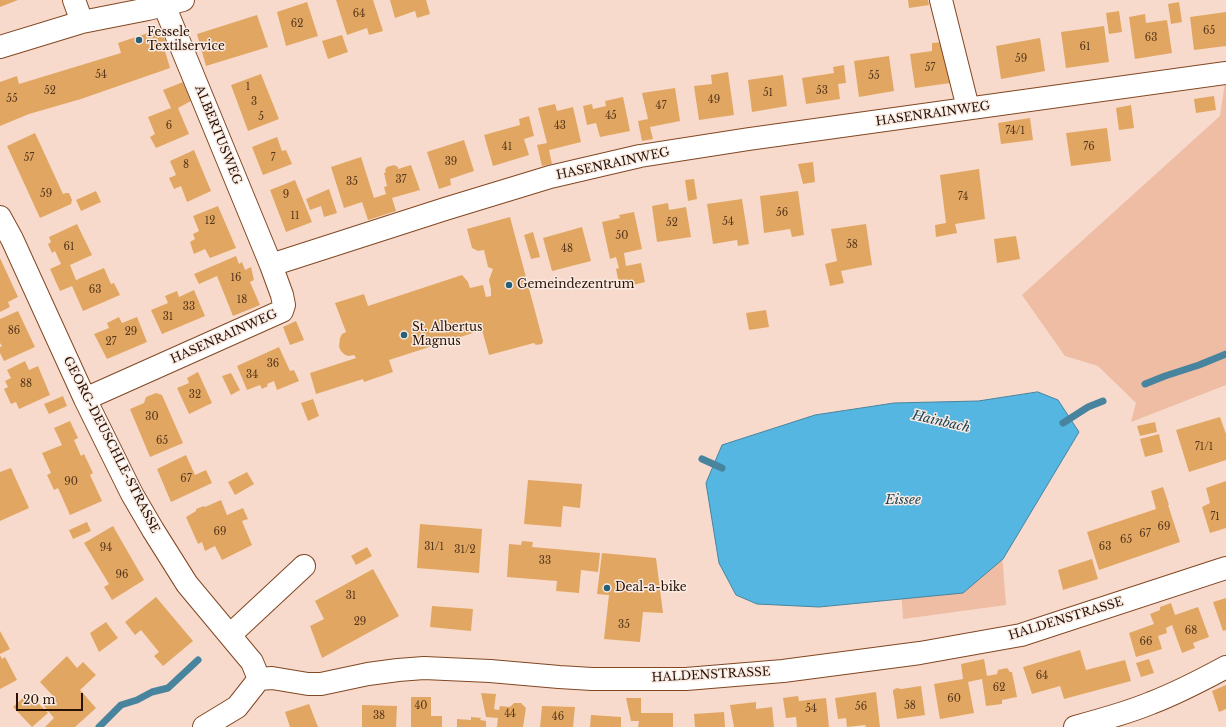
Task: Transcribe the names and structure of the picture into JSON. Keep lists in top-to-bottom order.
{
  "streets": {
    "street": [
      "HASENRAINWEG",
      "ALBERTUSWEG",
      "GEORG-DEUSCHLE-STRASSE",
      "HALDENSTRASSE"
    ]
  },
  "crossings": [
    ["HASENRAINWEG", "ALBERTUSWEG"],
    ["HASENRAINWEG", "GEORG-DEUSCHLE-STRASSE"],
    ["GEORG-DEUSCHLE-STRASSE", "HALDENSTRASSE"]
  ],
  "water": ["Hainbach", "Eissee"],
  "places": [
    "Fessele Textilservice",
    "Gemeindezentrum",
    "St. Albertus Magnus",
    "Deal-a-bike"
  ],
  "house_numbers": [
    "64",
    "62",
    "65",
    "63",
    "61",
    "59",
    "57",
    "54",
    "55",
    "1",
    "52",
    "53",
    "51",
    "55",
    "49",
    "3",
    "47",
    "45",
    "5",
    "6",
    "43",
    "74/1",
    "41",
    "76",
    "57",
    "7",
    "39",
    "8",
    "37",
    "35",
    "59",
    "9",
    "74",
    "56",
    "11",
    "12",
    "54",
    "52",
    "50",
    "58",
    "61",
    "48",
    "16",
    "63",
    "18",
    "33",
    "31",
    "86",
    "29",
    "27",
    "36",
    "34",
    "88",
    "32",
    "30",
    "65",
    "71/1",
    "67",
    "90",
    "71",
    "69",
    "69",
    "67",
    "65",
    "31/1",
    "63",
    "94",
    "31/2",
    "33",
    "96",
    "31",
    "29",
    "35",
    "68",
    "66",
    "64",
    "62",
    "60",
    "40",
    "58",
    "56",
    "54",
    "44",
    "38",
    "46"
  ],
  "scale_bar": "20 m"
}
